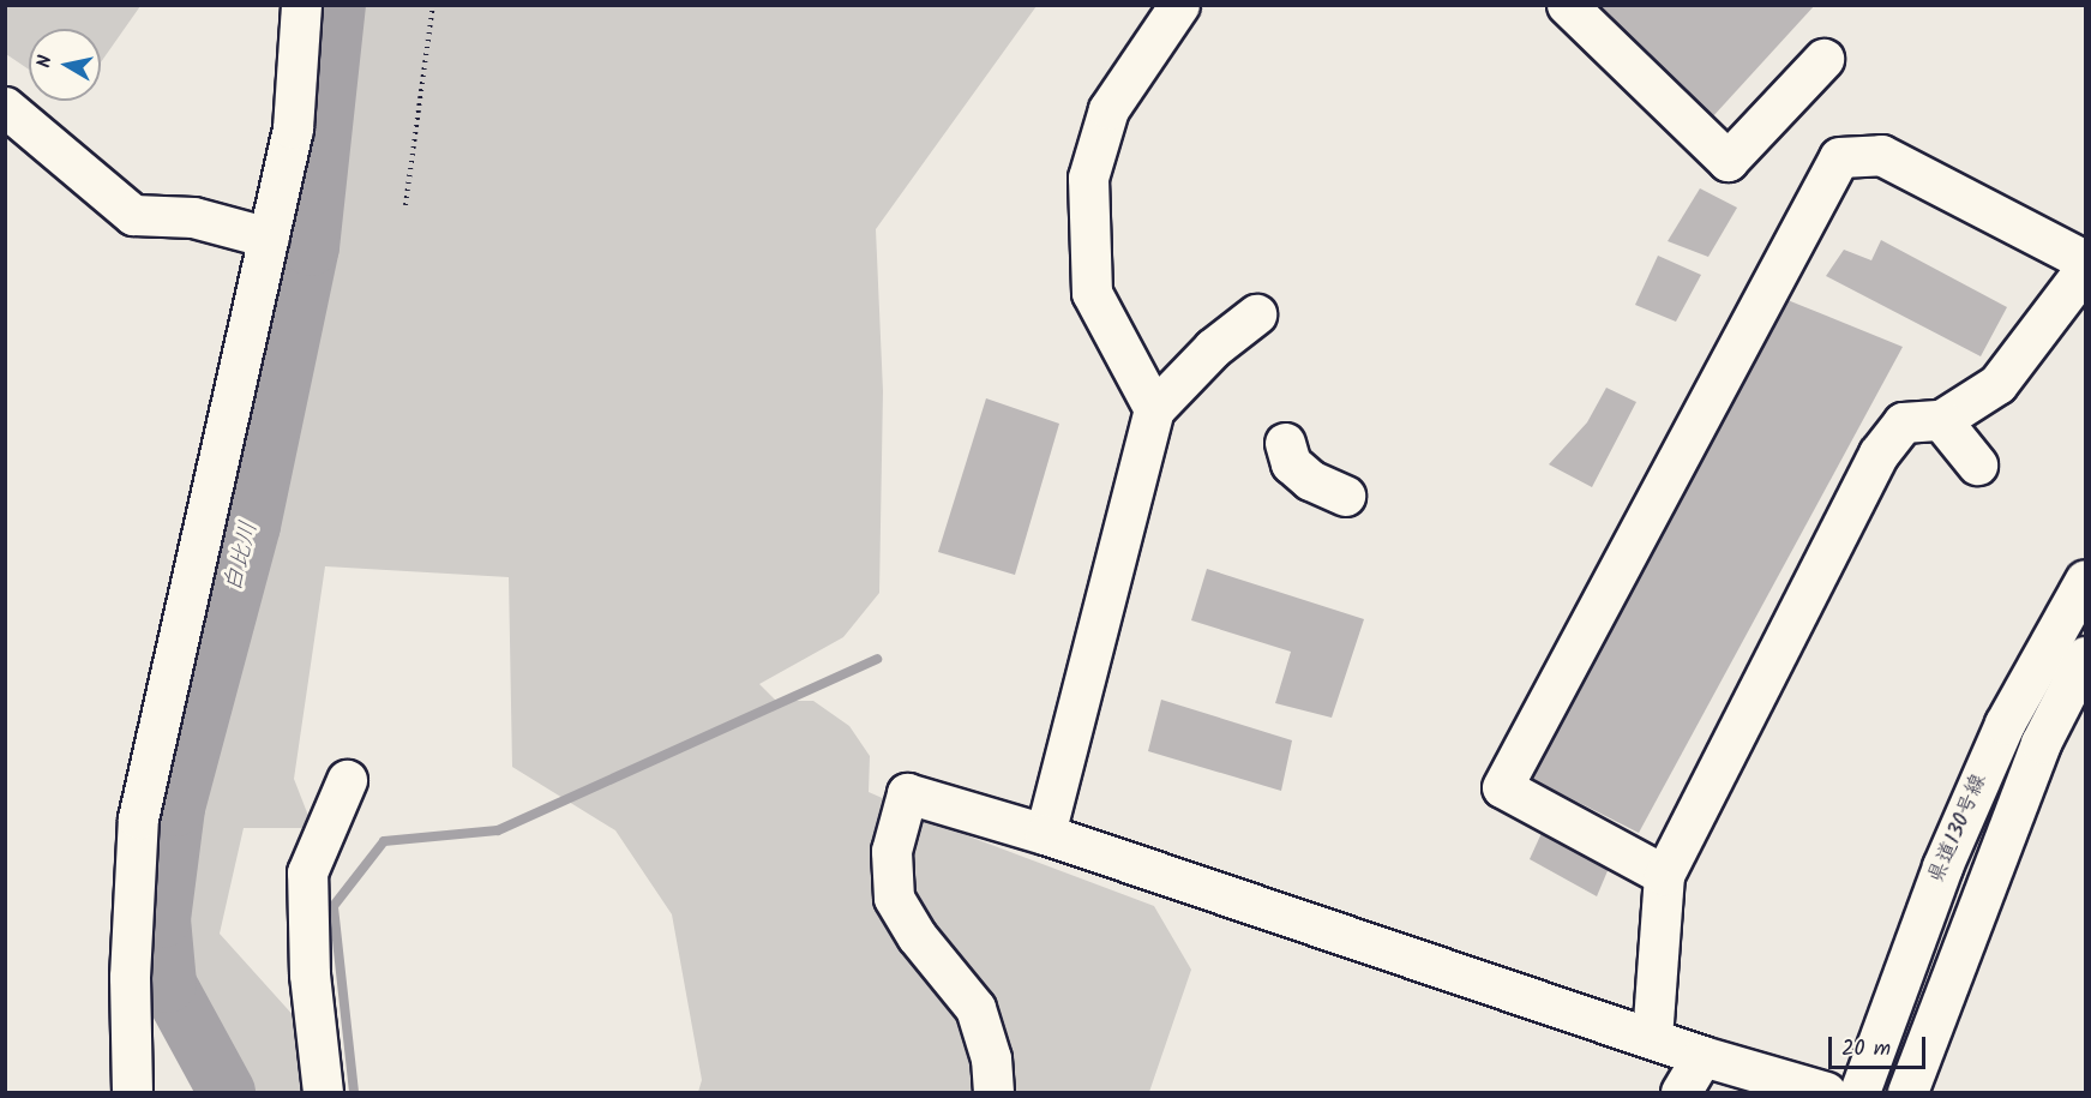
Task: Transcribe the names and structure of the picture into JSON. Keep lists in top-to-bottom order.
{
  "streets": {
    "street": ["県道130号線"]
  },
  "water": ["白比川"],
  "scale_bar": "20 m",
  "north": "left"
}
